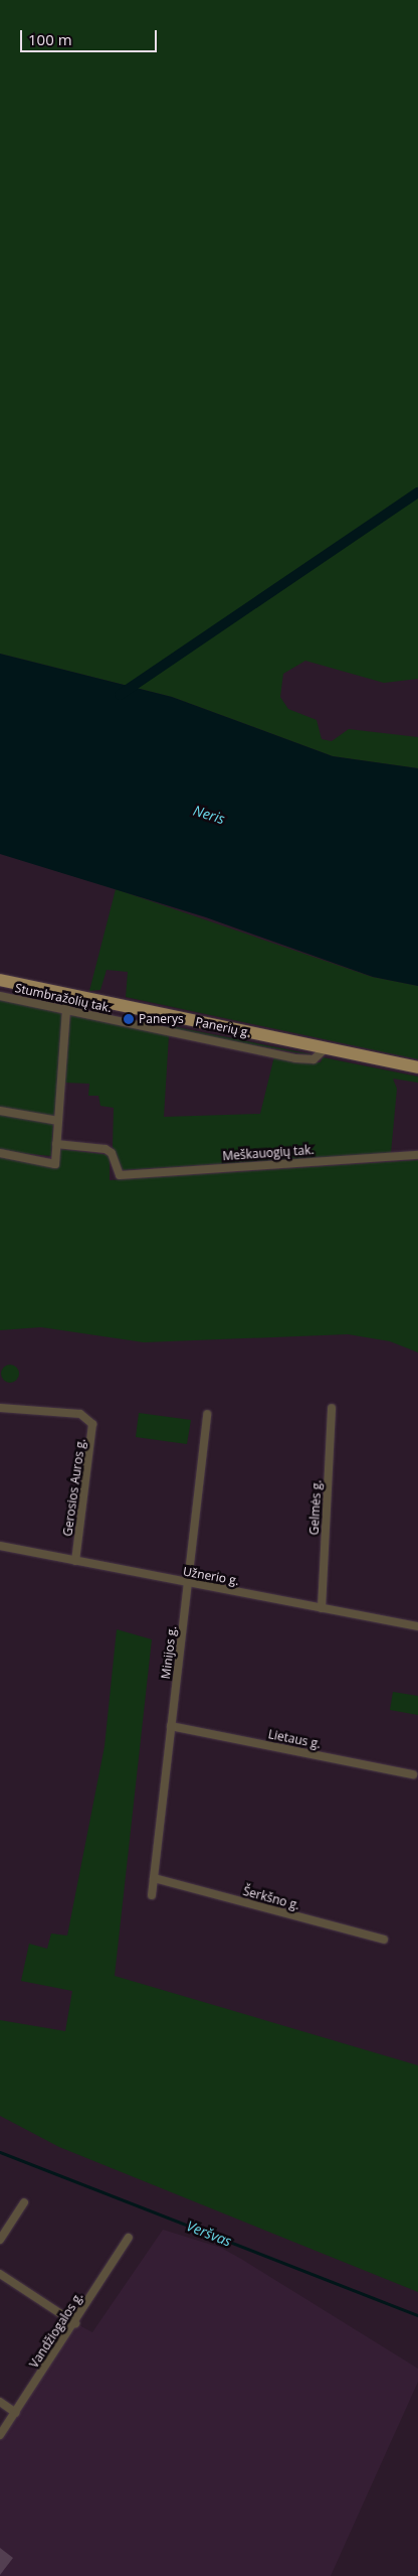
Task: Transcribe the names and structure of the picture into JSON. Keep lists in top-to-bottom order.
{
  "streets": {
    "main road": ["Panerių g."],
    "street": [
      "Stumbražolių tak.",
      "Meškauogių tak.",
      "Gerosios Auros g.",
      "Gelmės g.",
      "Užnerio g.",
      "Minijos g.",
      "Lietaus g.",
      "Šerkšno g.",
      "Vandžiogalos g."
    ]
  },
  "crossings": [
    ["Stumbražolių tak.", "Panerių g."],
    ["Gerosios Auros g.", "Užnerio g."],
    ["Gelmės g.", "Užnerio g."],
    ["Užnerio g.", "Minijos g."],
    ["Minijos g.", "Lietaus g."],
    ["Minijos g.", "Šerkšno g."]
  ],
  "water": ["Neris", "Veršvas"],
  "places": ["Panerys"],
  "scale_bar": "100 m"
}
